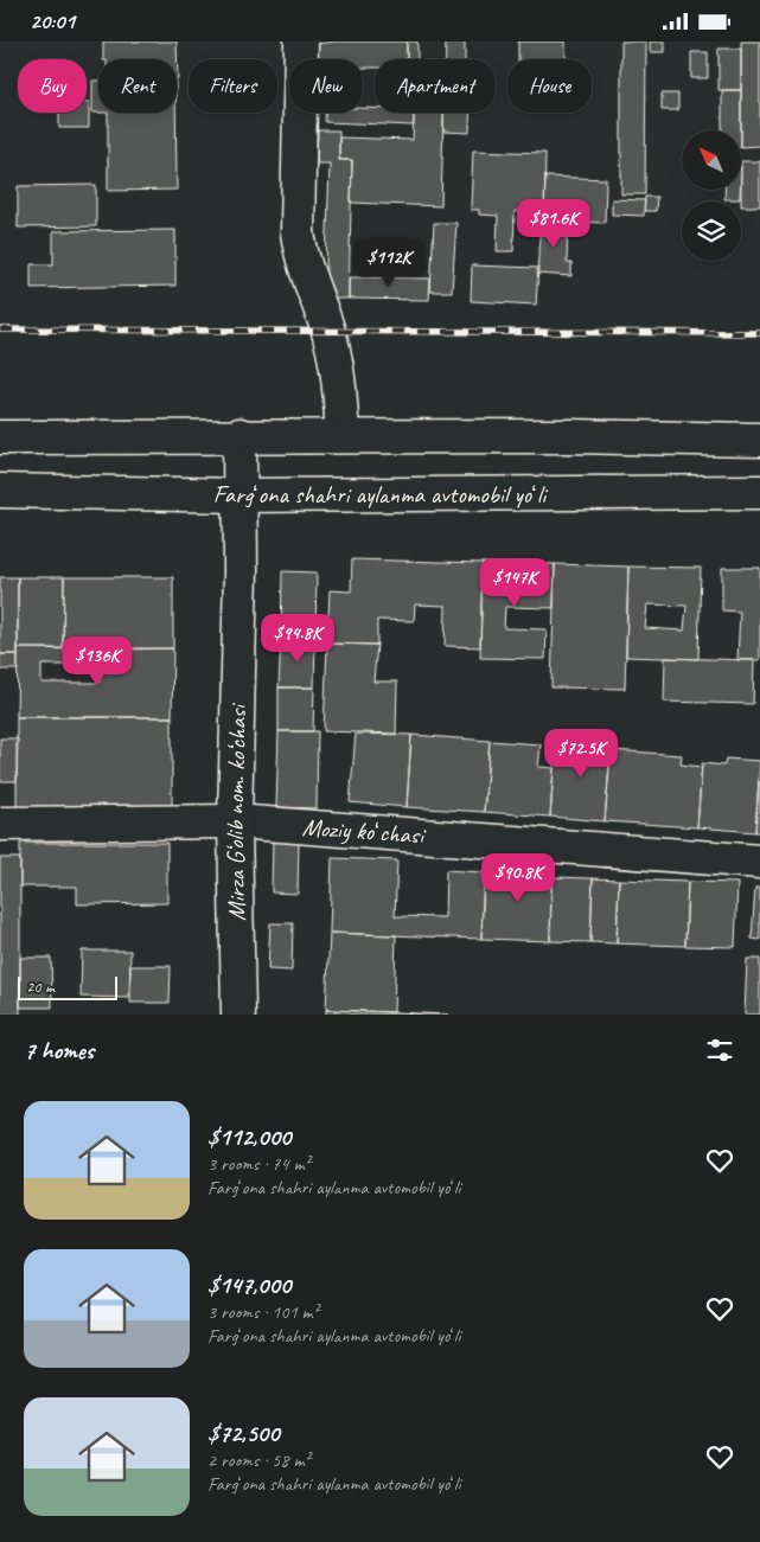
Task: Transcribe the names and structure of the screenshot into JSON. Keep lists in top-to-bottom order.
{
  "streets": {
    "main road": ["Fargʻona shahri aylanma avtomobil yoʻli", "Mirza G‘olib nom. ko‘chasi", "Moziy koʻchasi"]
  },
  "crossings": [
    ["Fargʻona shahri aylanma avtomobil yoʻli", "Mirza G‘olib nom. ko‘chasi"],
    ["Mirza G‘olib nom. ko‘chasi", "Moziy koʻchasi"]
  ],
  "scale_bar": "20 m",
  "north": "top left",
  "page": {
    "status": "20:01",
    "chip": [
      "Buy",
      "Rent",
      "Filters",
      "New",
      "Apartment",
      "House"
    ],
    "price": [
      "$81.6K",
      "$112K",
      "$147K",
      "$94.8K",
      "$136K",
      "$72.5K",
      "$90.8K"
    ],
    "scale": "20 m",
    "heading": "7 homes",
    "list": [
      {
        "name": "$112,000",
        "note": "3 rooms · 74 m² · Fargʻona shahri aylanma avtomobil yoʻli"
      },
      {
        "name": "$147,000",
        "note": "3 rooms · 101 m² · Fargʻona shahri aylanma avtomobil yoʻli"
      },
      {
        "name": "$72,500",
        "note": "2 rooms · 58 m² · Fargʻona shahri aylanma avtomobil yoʻli"
      }
    ]
  }
}
